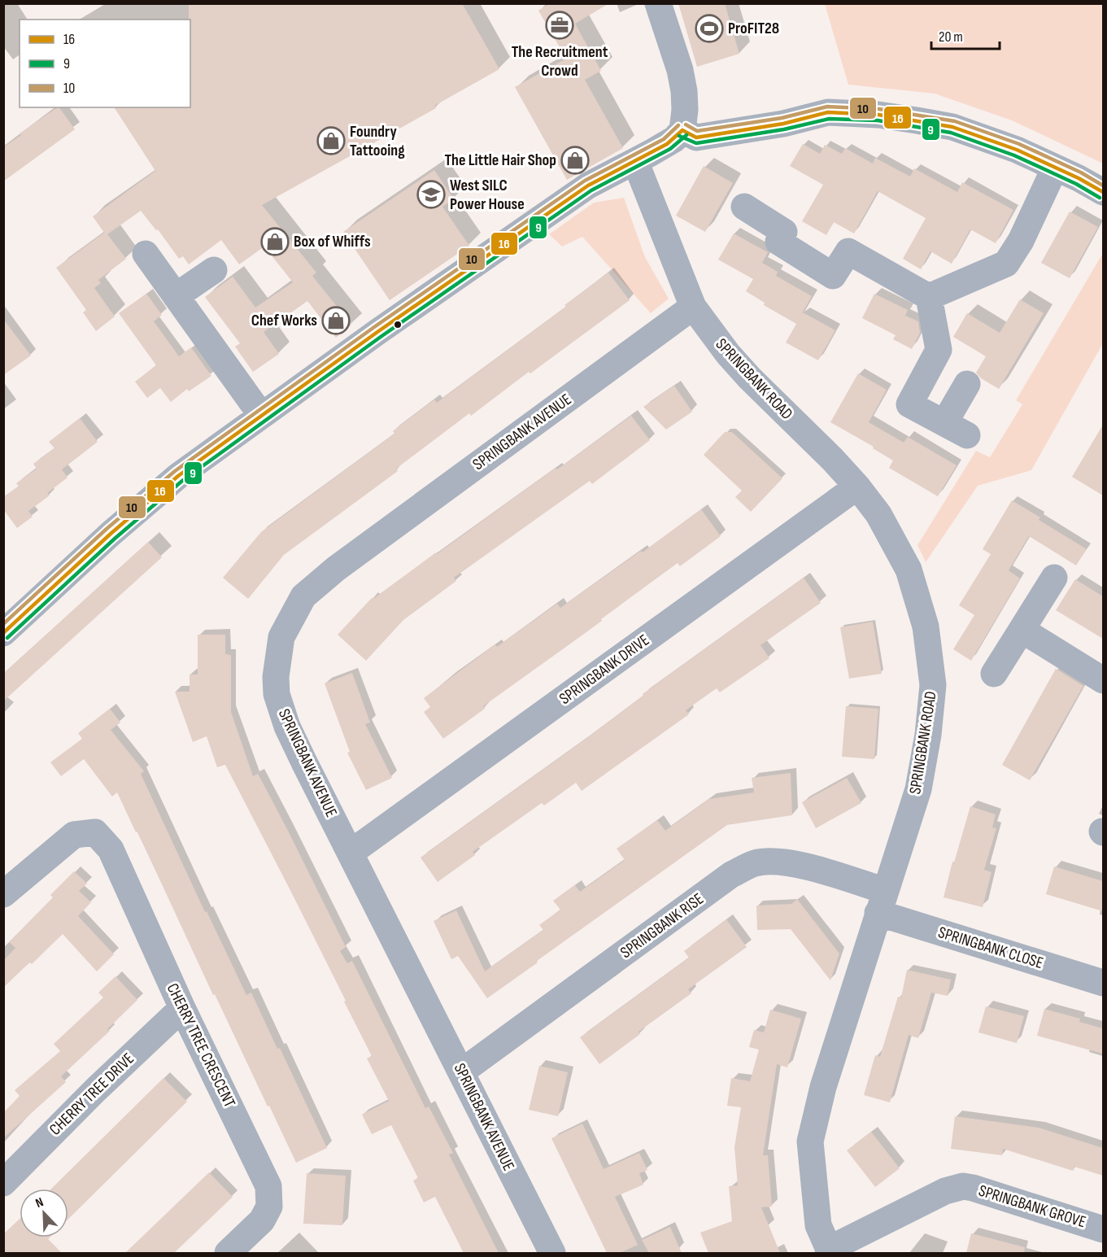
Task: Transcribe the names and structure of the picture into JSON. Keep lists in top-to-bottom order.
{
  "streets": {
    "street": [
      "SPRINGBANK ROAD",
      "SPRINGBANK AVENUE",
      "SPRINGBANK DRIVE",
      "SPRINGBANK RISE",
      "SPRINGBANK CLOSE",
      "CHERRY TREE CRESCENT",
      "CHERRY TREE DRIVE",
      "SPRINGBANK GROVE"
    ]
  },
  "crossings": [
    ["SPRINGBANK ROAD", "SPRINGBANK AVENUE"],
    ["SPRINGBANK ROAD", "SPRINGBANK DRIVE"],
    ["SPRINGBANK ROAD", "SPRINGBANK RISE"],
    ["SPRINGBANK ROAD", "SPRINGBANK CLOSE"],
    ["SPRINGBANK ROAD", "SPRINGBANK GROVE"],
    ["SPRINGBANK AVENUE", "SPRINGBANK DRIVE"],
    ["SPRINGBANK AVENUE", "SPRINGBANK RISE"],
    ["SPRINGBANK RISE", "SPRINGBANK CLOSE"],
    ["CHERRY TREE CRESCENT", "CHERRY TREE DRIVE"]
  ],
  "places": {
    "office": ["The Recruitment Crowd"],
    "sports": ["ProFIT28"],
    "shop": [
      "Foundry Tattooing",
      "The Little Hair Shop",
      "Box of Whiffs",
      "Chef Works"
    ],
    "school or university": ["West SILC Power House"]
  },
  "lines": ["transit line 10", "transit line 16", "transit line 9"],
  "legend": ["16", "9", "10"],
  "scale_bar": "20 m",
  "north": "top left"
}
